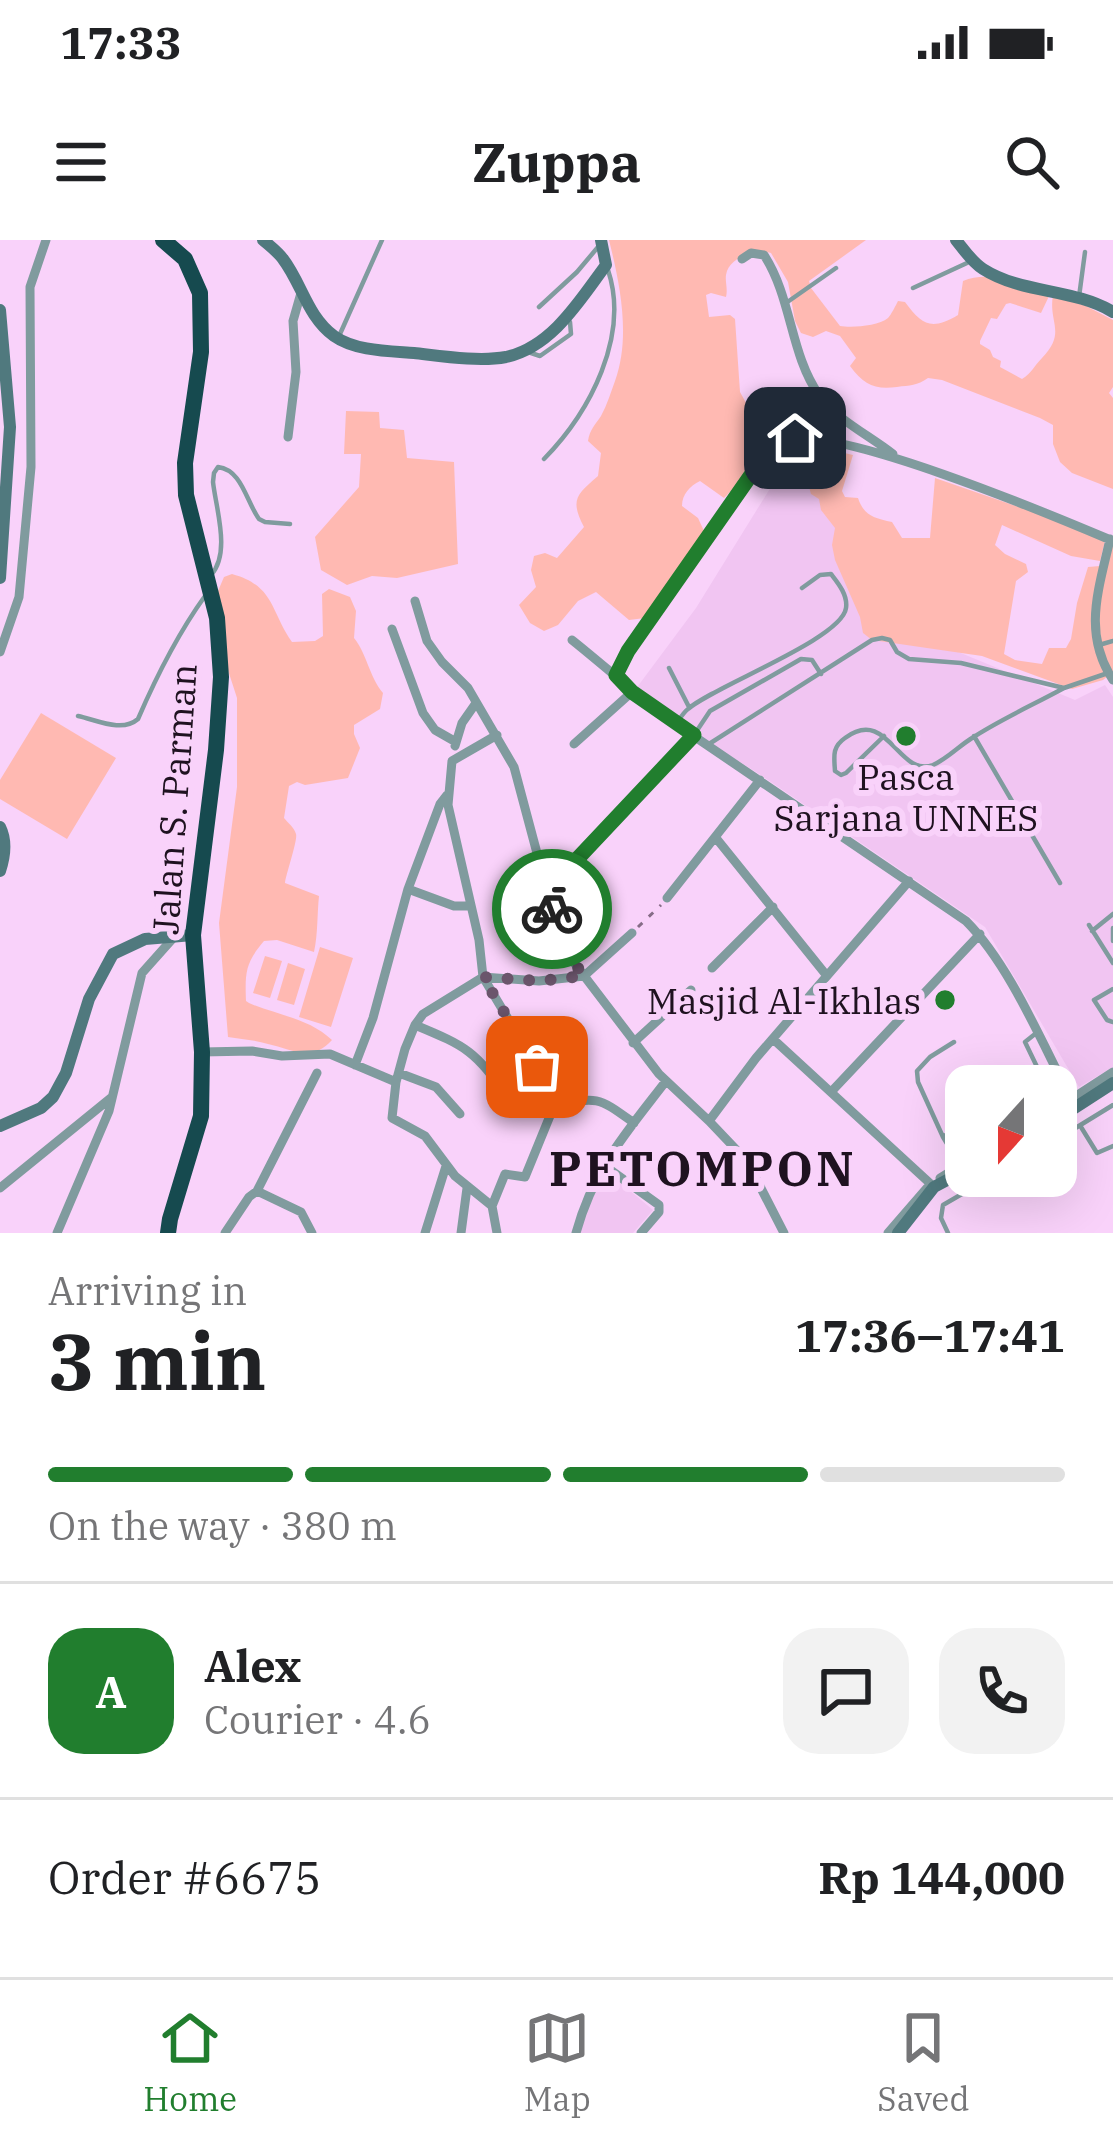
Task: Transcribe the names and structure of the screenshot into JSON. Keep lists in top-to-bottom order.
{
  "streets": {
    "highway": ["Jalan S. Parman"]
  },
  "districts": ["PETOMPON"],
  "places": ["Pasca Sarjana UNNES", "Masjid Al-Ikhlas"],
  "north": "bottom",
  "page": {
    "status": "17:33",
    "header": "Zuppa",
    "heading": ["3 min", "Arriving in", "17:36–17:41"],
    "panel": [
      "Alex",
      "Courier · 4.6",
      "Order #6675",
      "Rp 144,000"
    ],
    "bar": "On the way · 380 m",
    "round": "A",
    "tabs": ["Home", "Map", "Saved"]
  }
}
